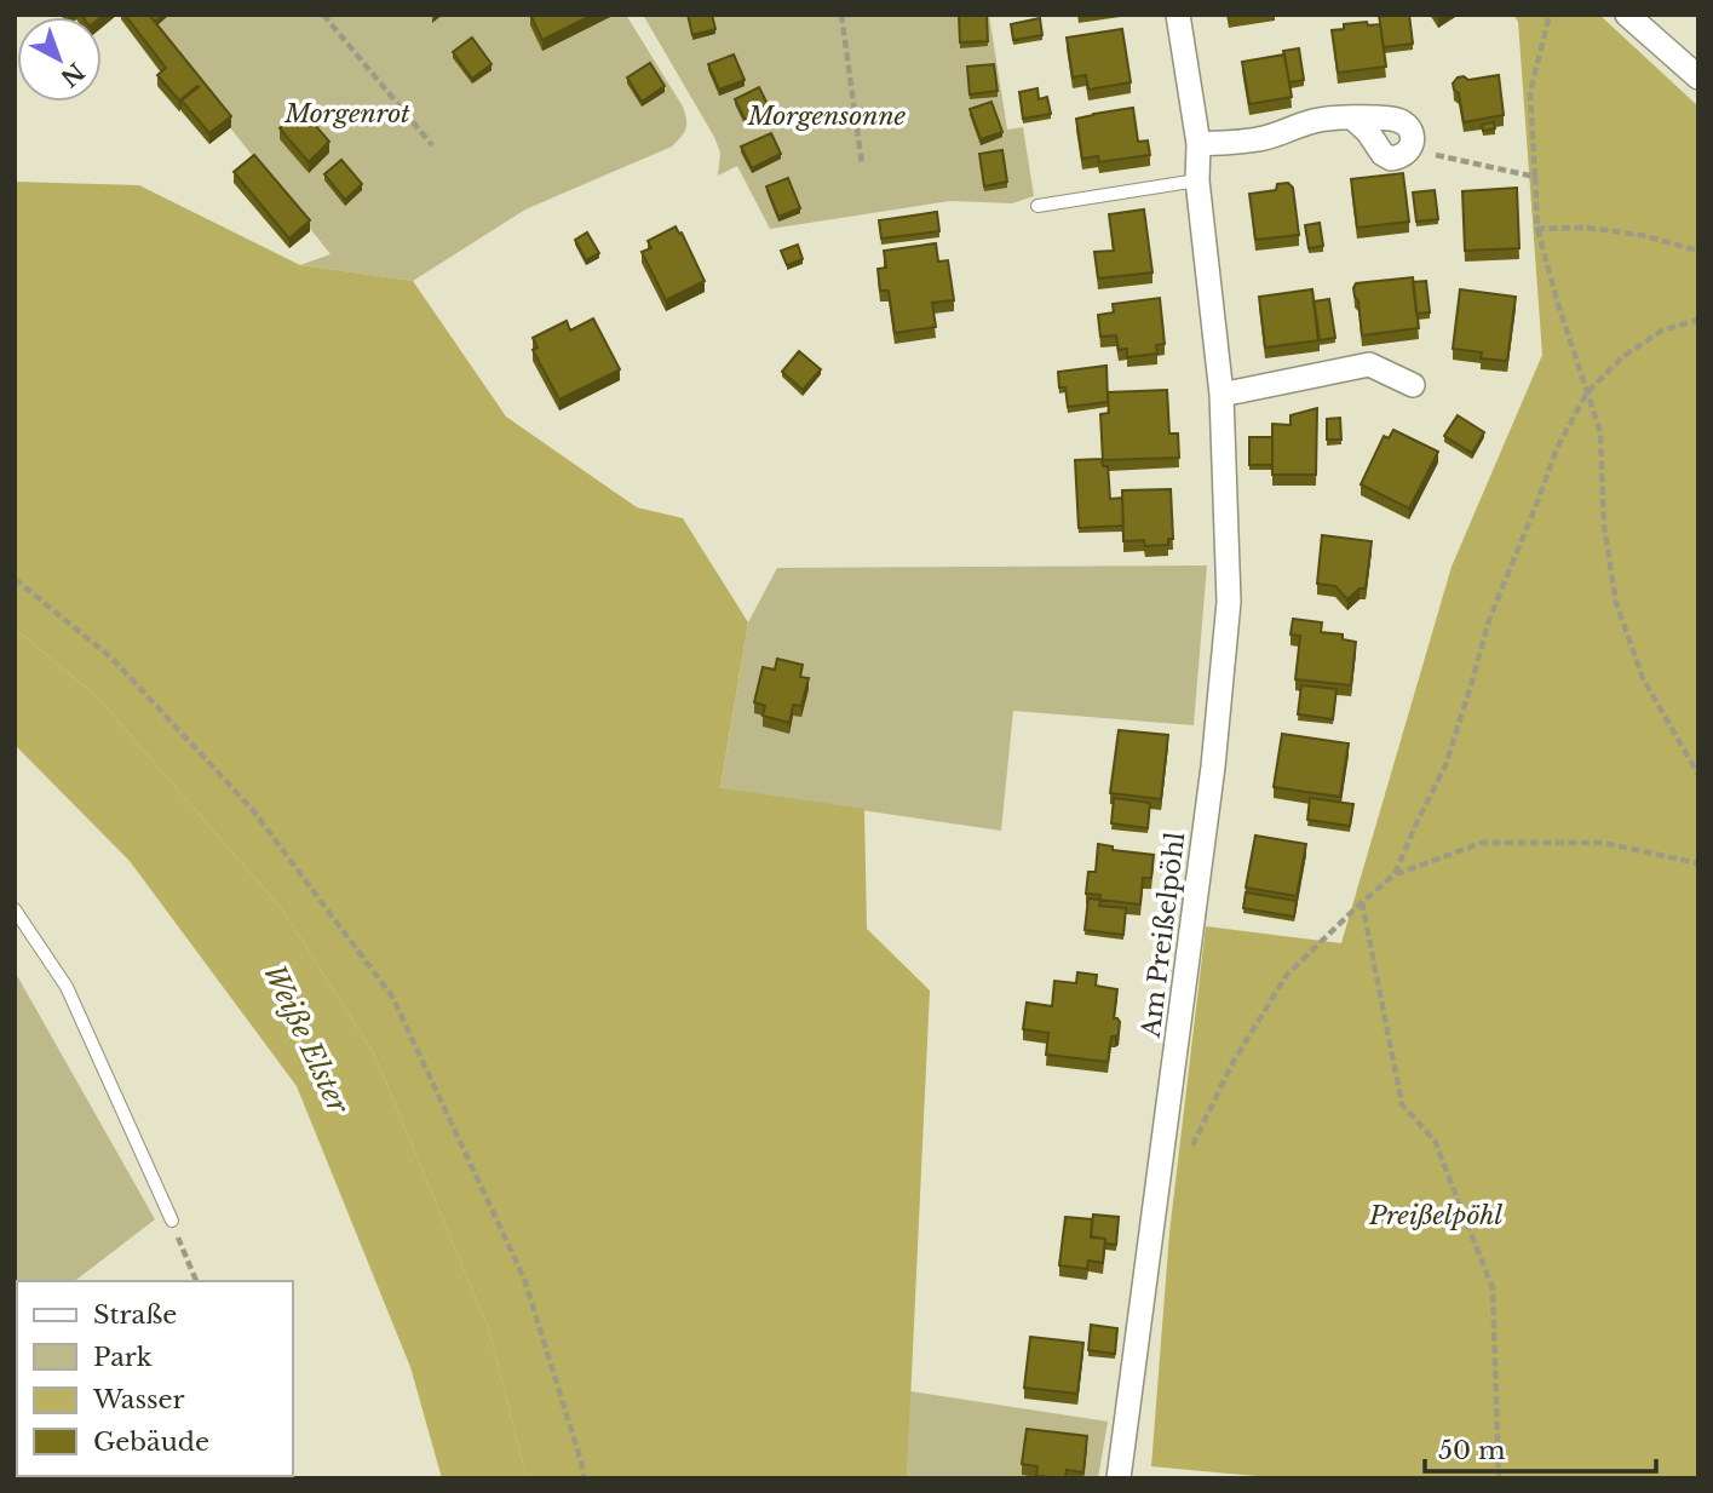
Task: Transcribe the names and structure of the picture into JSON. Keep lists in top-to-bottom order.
{
  "streets": {
    "street": ["Am Preißelpöhl"]
  },
  "water": ["Weiße Elster"],
  "parks": ["Morgenrot", "Morgensonne", "Preißelpöhl"],
  "legend": [
    "Straße",
    "Park",
    "Wasser",
    "Gebäude"
  ],
  "scale_bar": "50 m",
  "north": "bottom right"
}
